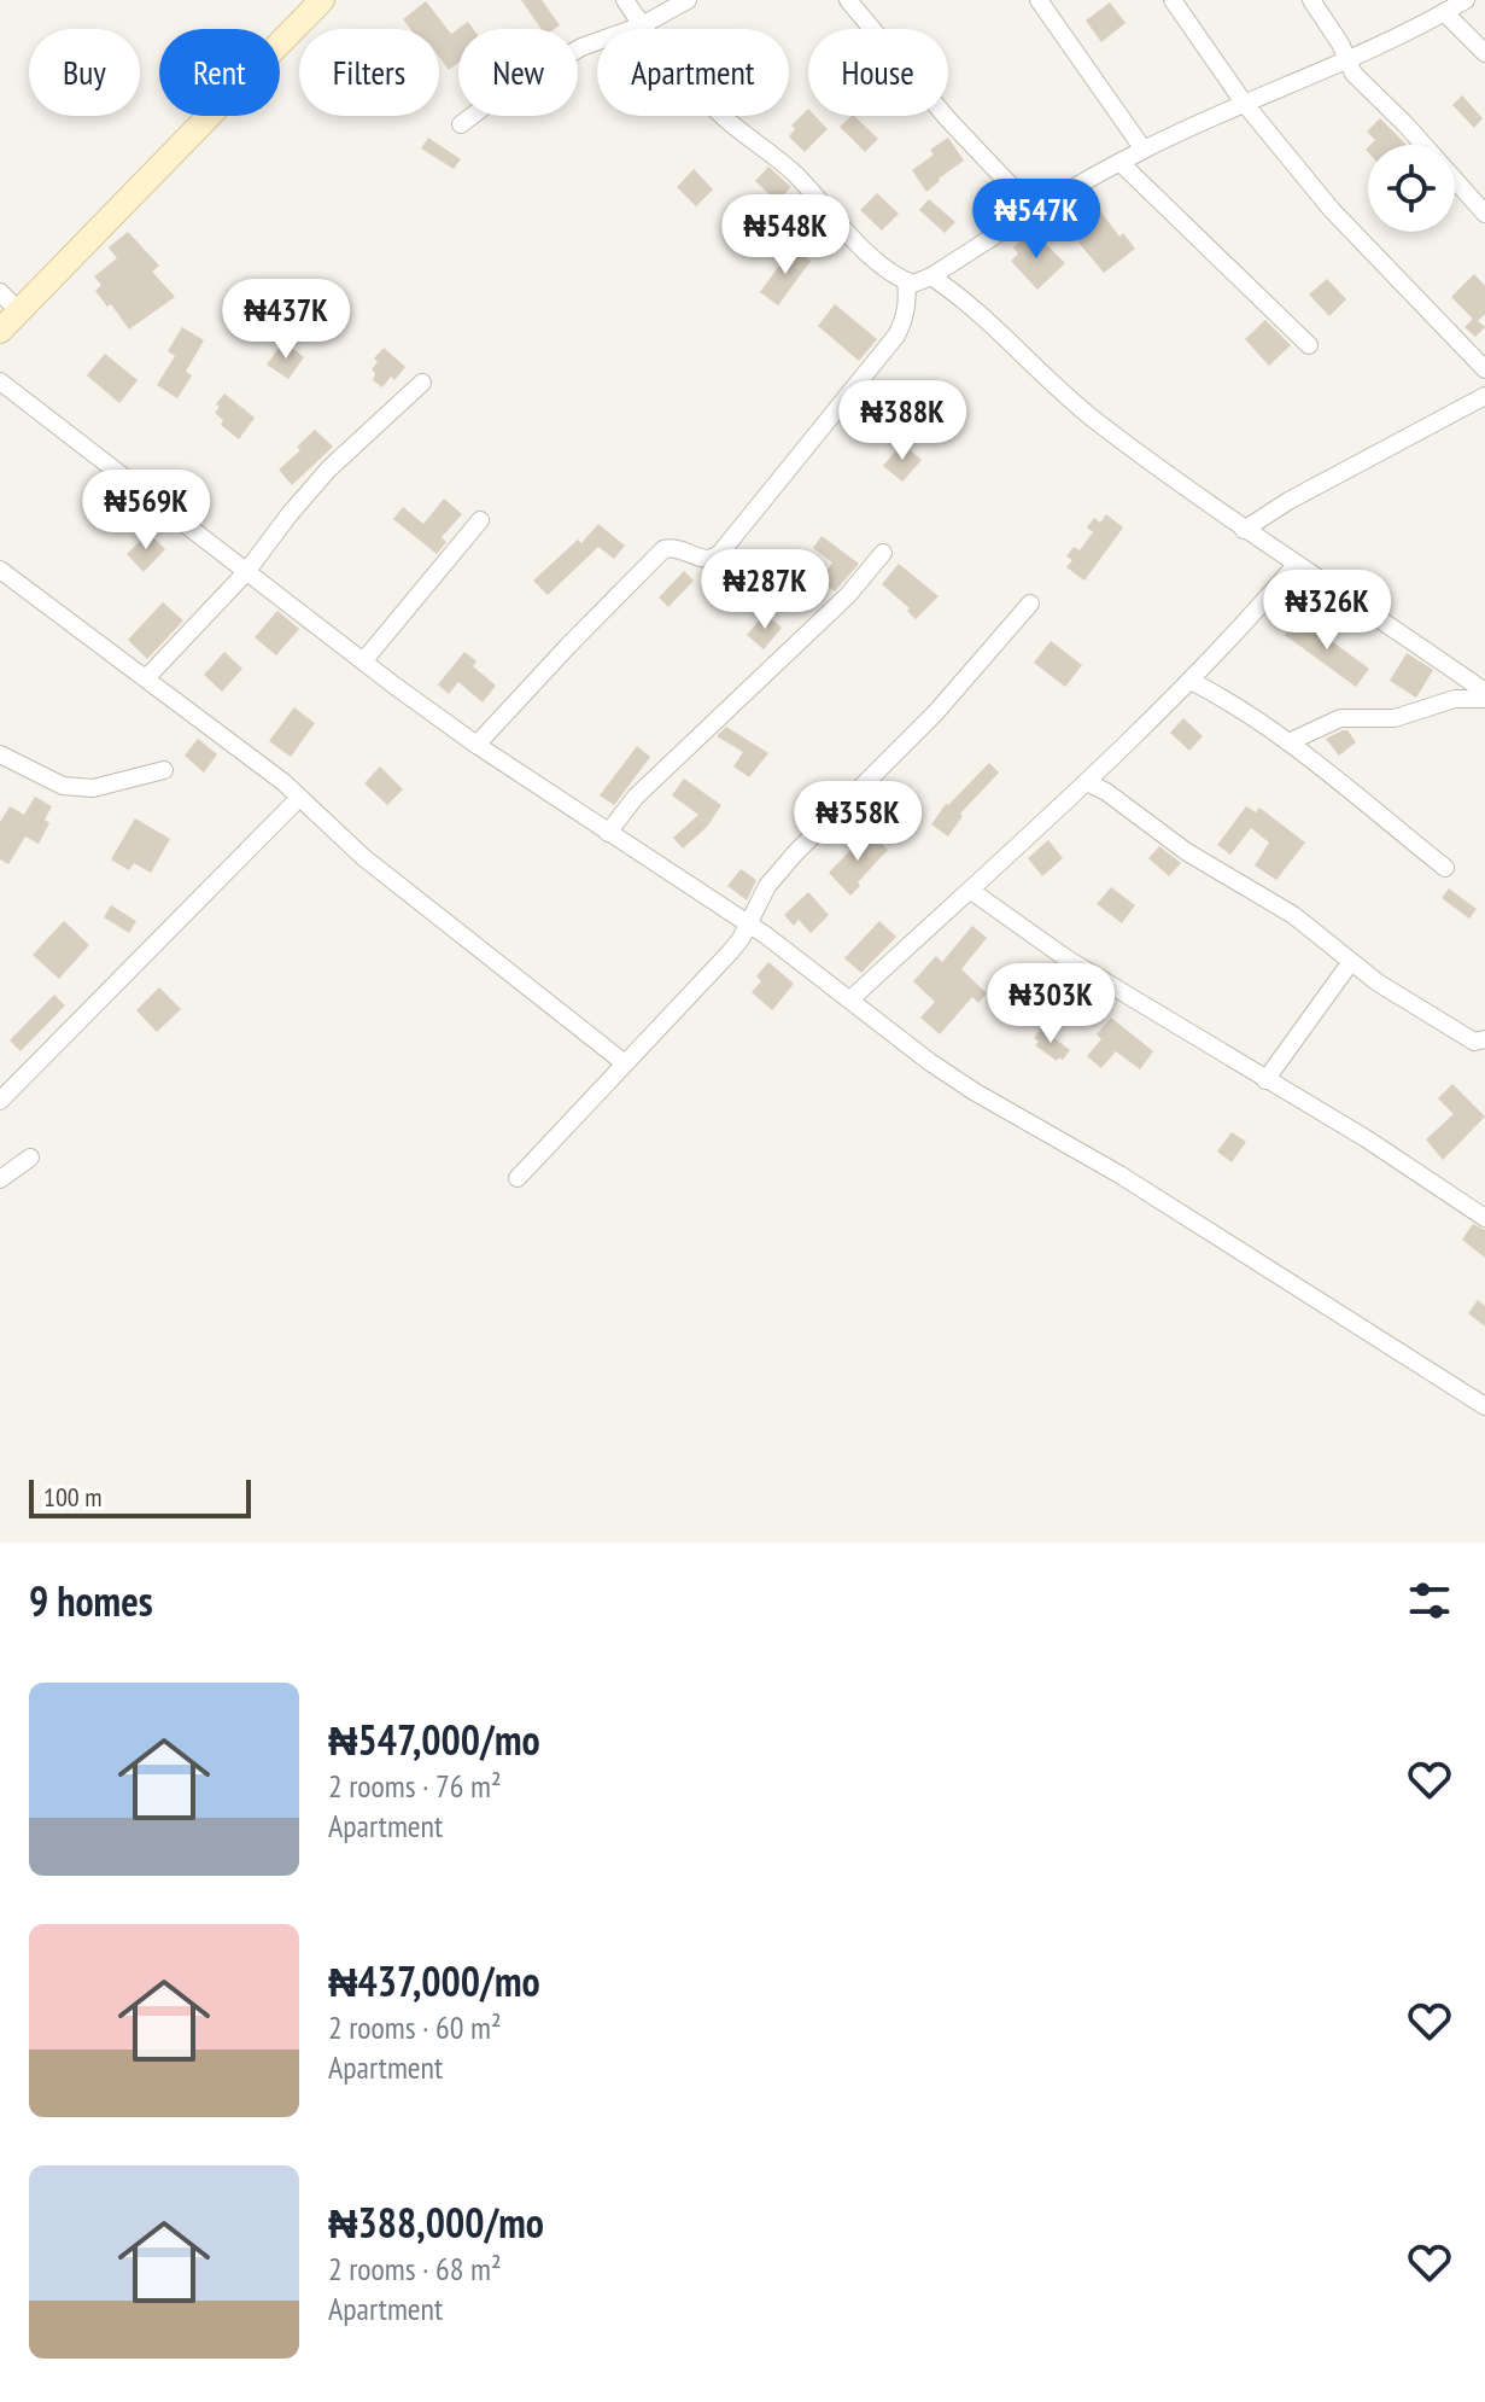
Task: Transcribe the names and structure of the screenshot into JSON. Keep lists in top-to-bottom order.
{
  "scale_bar": "100 m",
  "page": {
    "chip": [
      "Buy",
      "Rent",
      "Filters",
      "New",
      "Apartment",
      "House"
    ],
    "price": [
      "₦547K",
      "₦548K",
      "₦437K",
      "₦388K",
      "₦569K",
      "₦287K",
      "₦326K",
      "₦358K",
      "₦303K"
    ],
    "scale": "100 m",
    "heading": "9 homes",
    "list": [
      {
        "name": "₦547,000/mo",
        "note": "2 rooms · 76 m² · Apartment"
      },
      {
        "name": "₦437,000/mo",
        "note": "2 rooms · 60 m² · Apartment"
      },
      {
        "name": "₦388,000/mo",
        "note": "2 rooms · 68 m² · Apartment"
      }
    ]
  }
}
